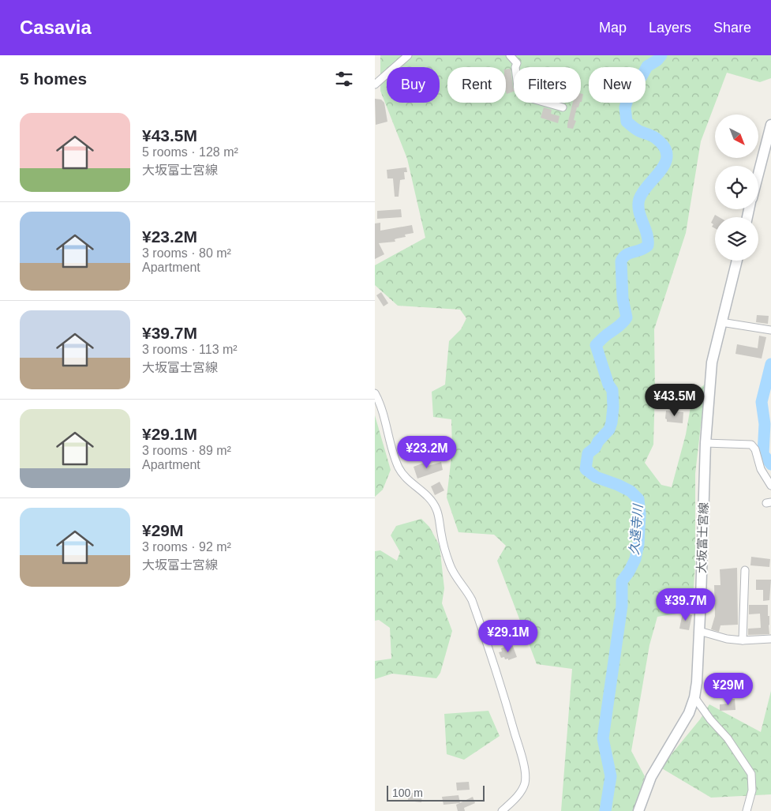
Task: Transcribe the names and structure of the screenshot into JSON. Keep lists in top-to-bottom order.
{
  "streets": {
    "main road": ["大坂富士宮線"]
  },
  "water": ["久遠寺川"],
  "scale_bar": "100 m",
  "north": "bottom right",
  "page": {
    "header": "Casavia",
    "nav": ["Map", "Layers", "Share"],
    "heading": "5 homes",
    "chip": [
      "Buy",
      "Rent",
      "Filters",
      "New"
    ],
    "list": [
      {
        "name": "¥43.5M",
        "note": "5 rooms · 128 m² · 大坂富士宮線"
      },
      {
        "name": "¥23.2M",
        "note": "3 rooms · 80 m² · Apartment"
      },
      {
        "name": "¥39.7M",
        "note": "3 rooms · 113 m² · 大坂富士宮線"
      },
      {
        "name": "¥29.1M",
        "note": "3 rooms · 89 m² · Apartment"
      },
      {
        "name": "¥29M",
        "note": "3 rooms · 92 m² · 大坂富士宮線"
      }
    ],
    "price": [
      "¥43.5M",
      "¥23.2M",
      "¥39.7M",
      "¥29.1M",
      "¥29M"
    ],
    "scale": "100 m"
  }
}
